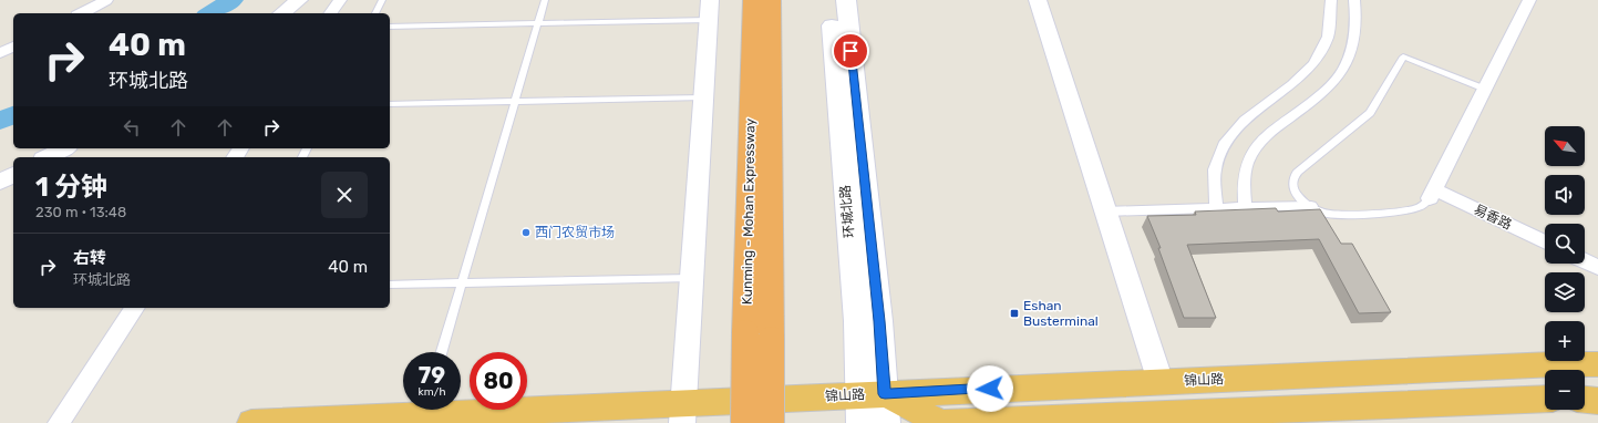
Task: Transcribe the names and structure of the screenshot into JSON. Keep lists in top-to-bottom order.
{
  "streets": {
    "highway": ["Kunming - Mohan Expressway", "锦山路"],
    "main road": ["环城北路"],
    "street": ["易香路"]
  },
  "crossings": [
    ["环城北路", "锦山路"]
  ],
  "places": {
    "other": ["西门农贸市场"],
    "transit": ["Eshan Busterminal"]
  },
  "north": "top left",
  "page": {
    "turn": ["40 m", "环城北路"],
    "map_buttons": ["+", "−"],
    "heading": ["1 分钟", "230 m · 13:48"],
    "list": [
      {
        "name": "右转",
        "note": "环城北路",
        "value": "40 m"
      }
    ],
    "speed": "79 km/h",
    "limit": "80"
  }
}
